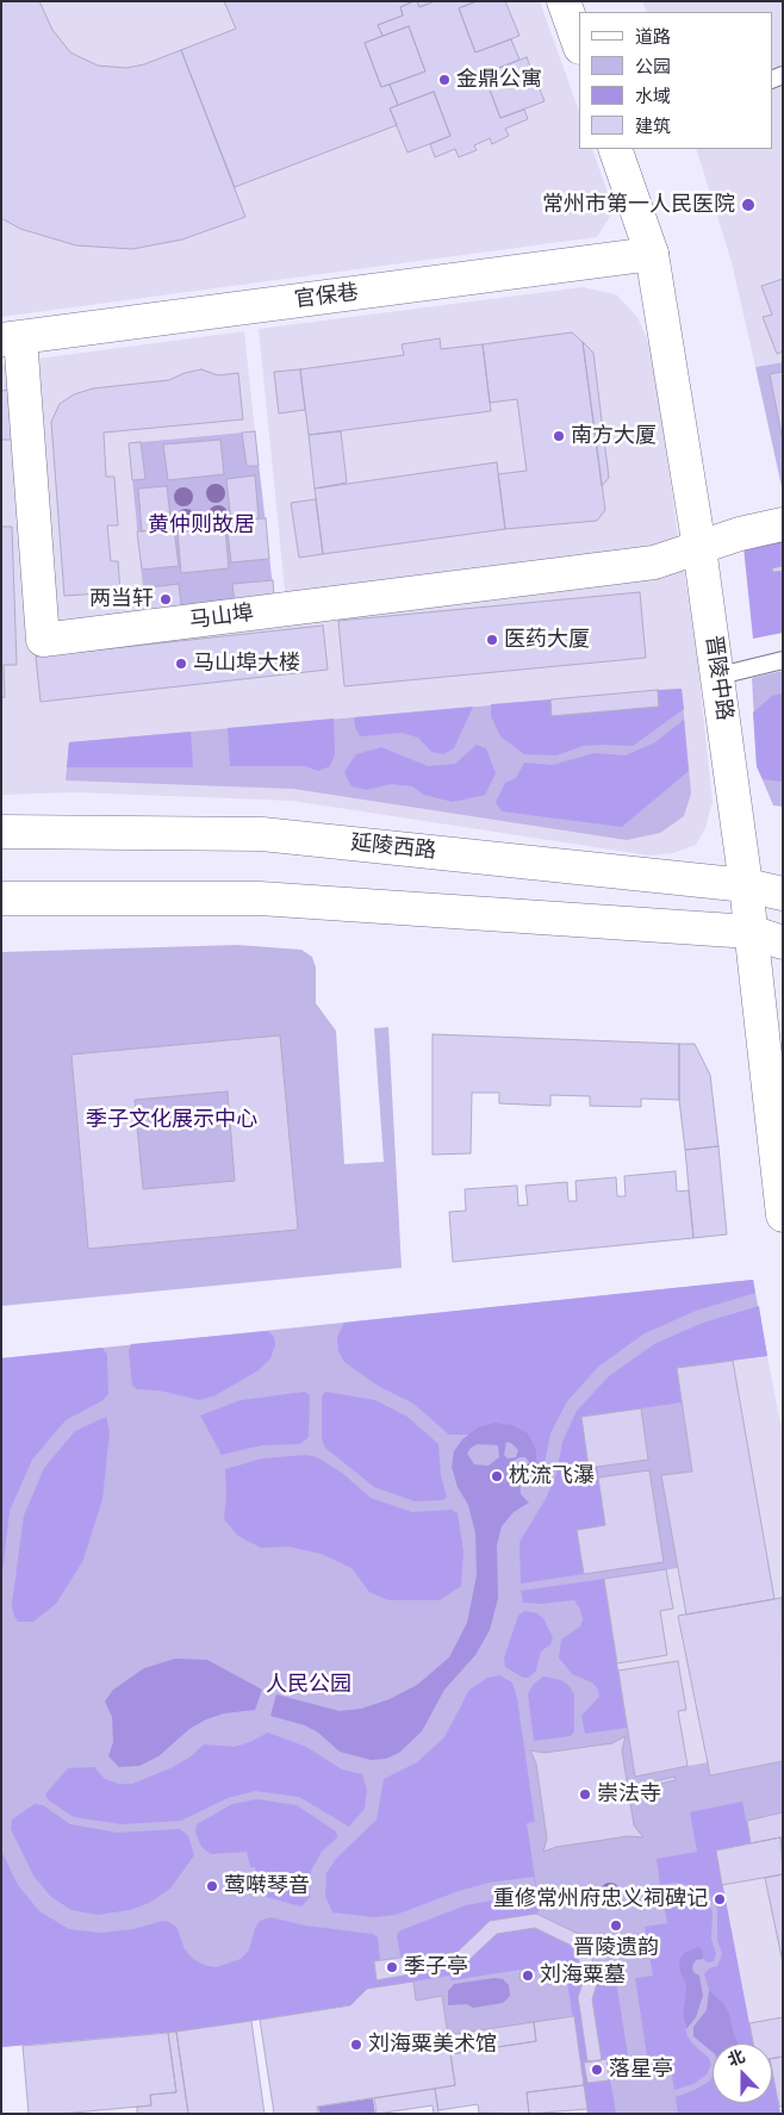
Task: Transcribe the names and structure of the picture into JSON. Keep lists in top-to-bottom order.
{
  "streets": {
    "main road": [
      "官保巷",
      "马山埠",
      "晋陵中路",
      "延陵西路"
    ]
  },
  "crossings": [
    ["官保巷", "马山埠"],
    ["官保巷", "晋陵中路"],
    ["马山埠", "晋陵中路"],
    ["晋陵中路", "延陵西路"]
  ],
  "parks": ["黄仲则故居", "季子文化展示中心", "人民公园"],
  "places": [
    "金鼎公寓",
    "常州市第一人民医院",
    "南方大厦",
    "两当轩",
    "医药大厦",
    "马山埠大楼",
    "枕流飞瀑",
    "崇法寺",
    "莺啭琴音",
    "重修常州府忠义祠碑记",
    "晋陵遗韵",
    "季子亭",
    "刘海粟墓",
    "刘海粟美术馆",
    "落星亭"
  ],
  "legend": [
    "道路",
    "公园",
    "水域",
    "建筑"
  ],
  "north": "top"
}
